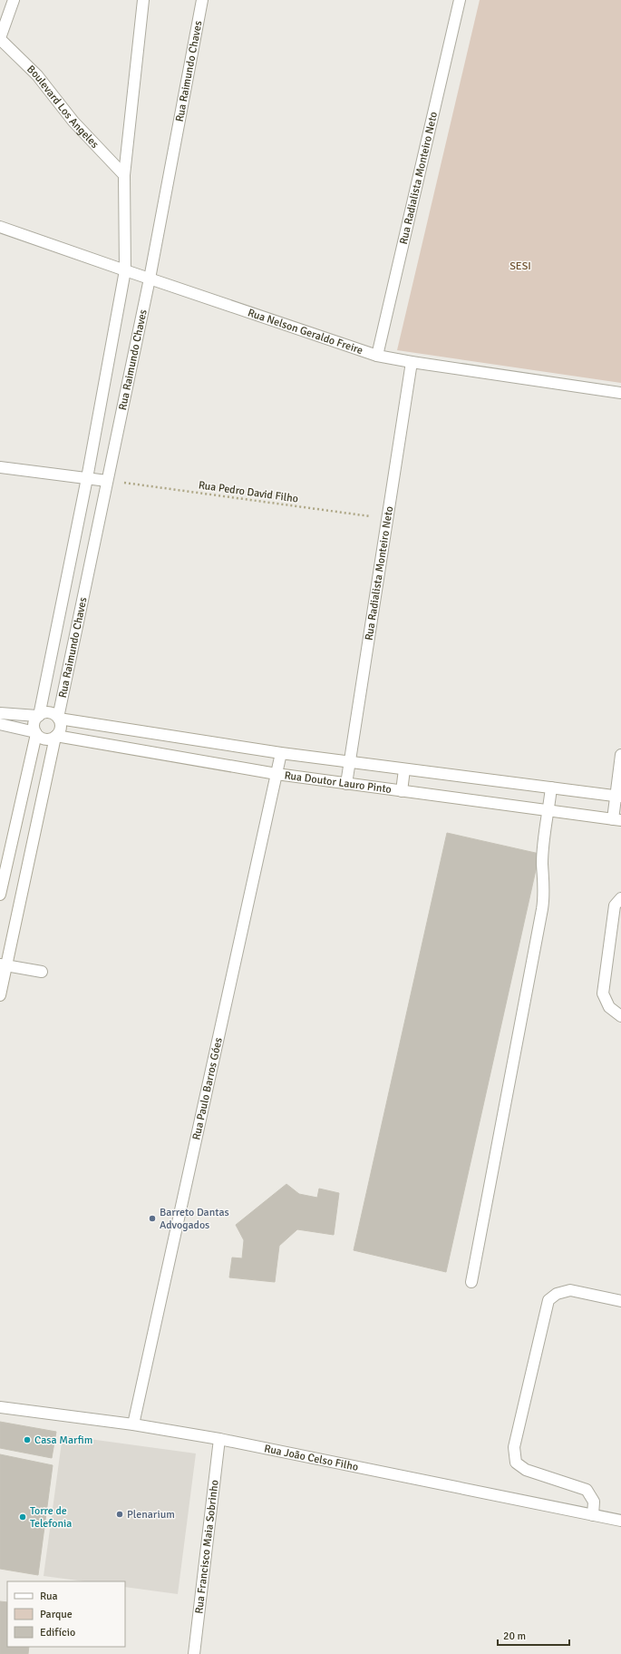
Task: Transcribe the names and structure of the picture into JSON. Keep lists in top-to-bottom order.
{
  "streets": {
    "street": [
      "Rua Raimundo Chaves",
      "Boulevard Los Angeles",
      "Rua Radialista Monteiro Neto",
      "Rua Nelson Geraldo Freire",
      "Rua Doutor Lauro Pinto",
      "Rua Paulo Barros Góes",
      "Rua João Celso Filho",
      "Rua Francisco Maia Sobrinho"
    ],
    "path": ["Rua Pedro David Filho"]
  },
  "crossings": [
    ["Rua Raimundo Chaves", "Boulevard Los Angeles"],
    ["Rua Raimundo Chaves", "Rua Nelson Geraldo Freire"],
    ["Rua Raimundo Chaves", "Rua Pedro David Filho"],
    ["Rua Raimundo Chaves", "Rua Doutor Lauro Pinto"],
    ["Rua Radialista Monteiro Neto", "Rua Nelson Geraldo Freire"],
    ["Rua Radialista Monteiro Neto", "Rua Pedro David Filho"],
    ["Rua Radialista Monteiro Neto", "Rua Doutor Lauro Pinto"],
    ["Rua Doutor Lauro Pinto", "Rua Paulo Barros Góes"],
    ["Rua Paulo Barros Góes", "Rua João Celso Filho"],
    ["Rua João Celso Filho", "Rua Francisco Maia Sobrinho"]
  ],
  "parks": ["SESI"],
  "places": [
    "Barreto Dantas Advogados",
    "Casa Marfim",
    "Plenarium",
    "Torre de Telefonia"
  ],
  "legend": ["Rua", "Parque", "Edifício"],
  "scale_bar": "20 m"
}
